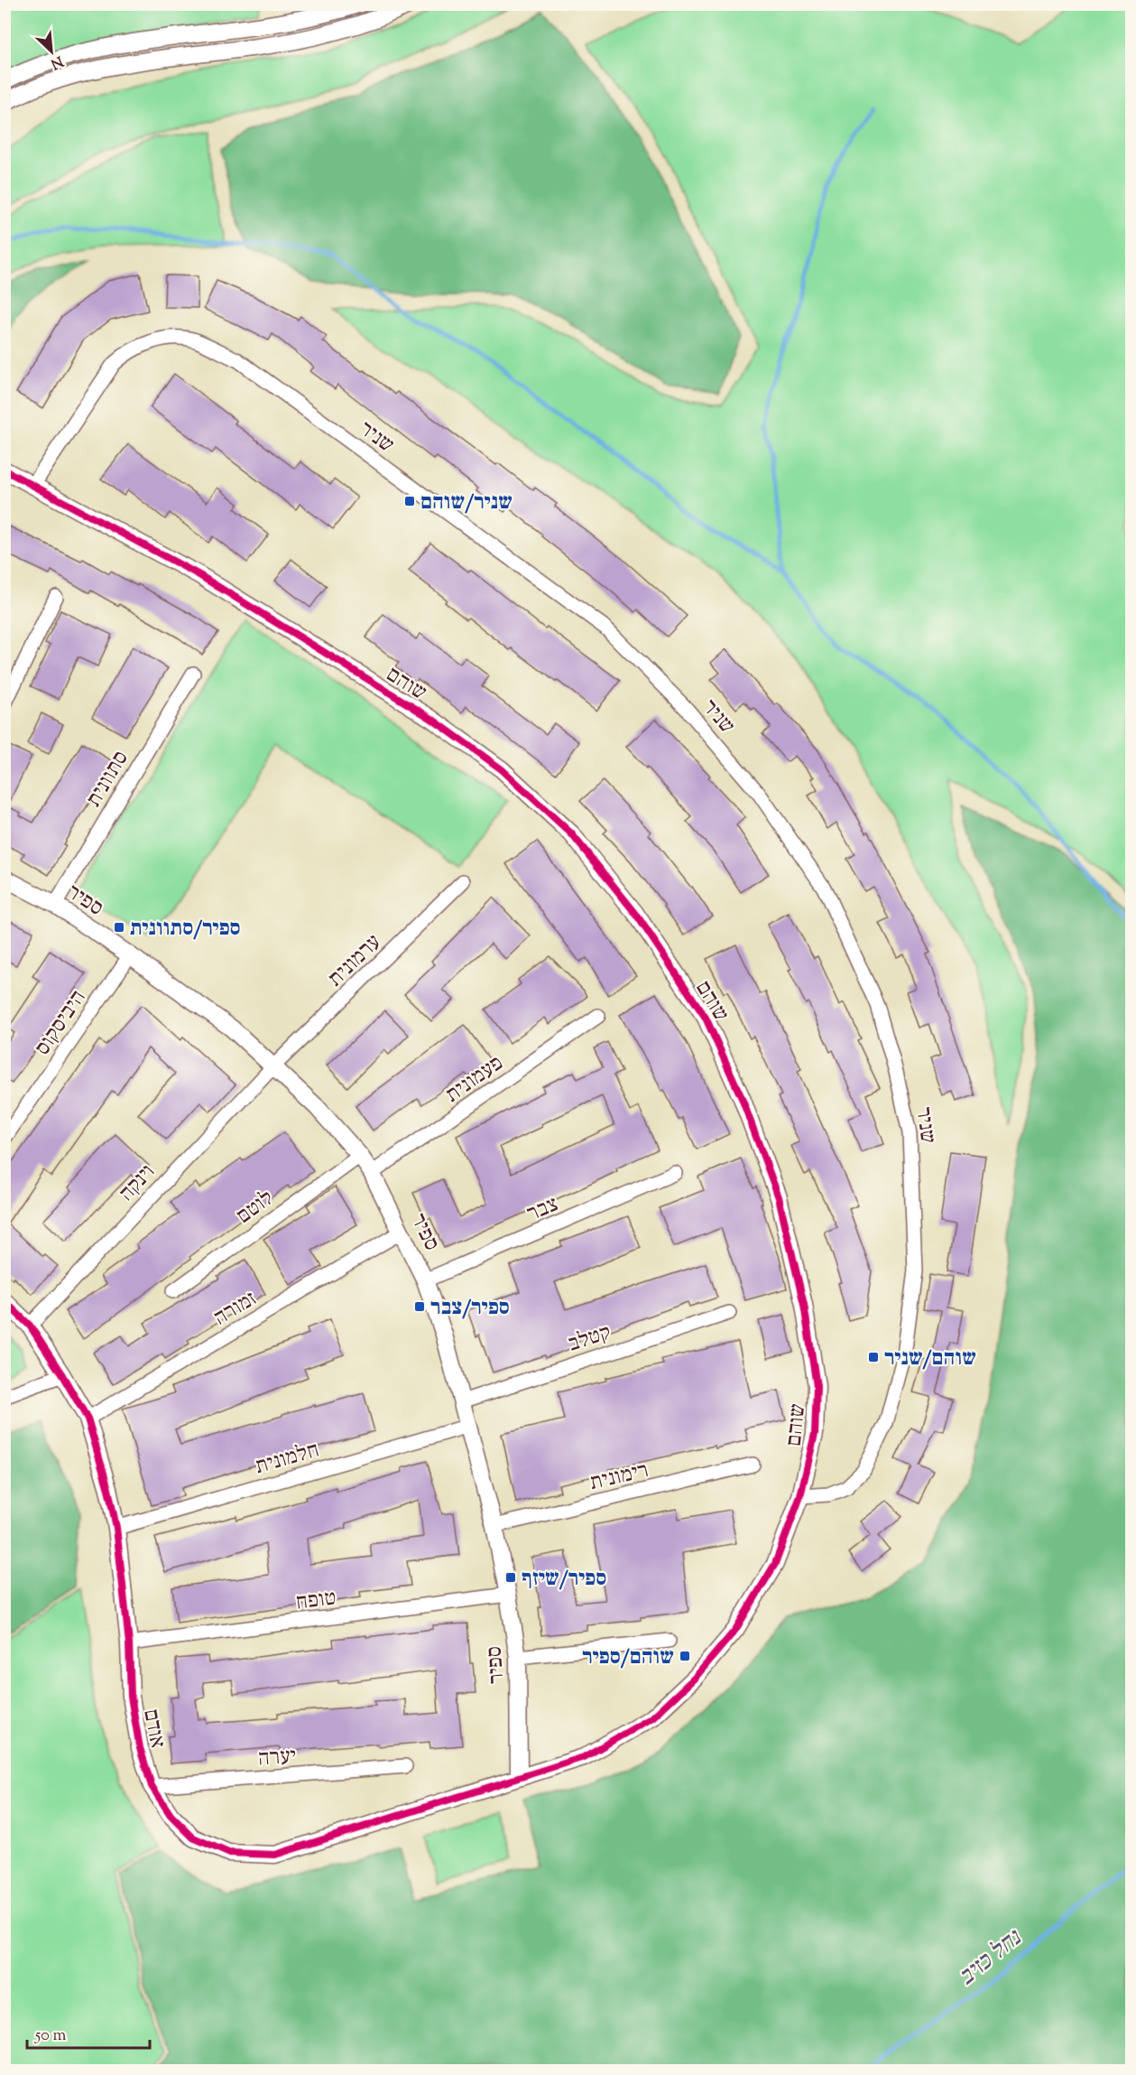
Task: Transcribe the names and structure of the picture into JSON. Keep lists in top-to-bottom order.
{
  "streets": {
    "street": [
      "שניר",
      "שוהם",
      "סתוונית",
      "ספיר",
      "ערמונית",
      "היביסקוס",
      "פעמונית",
      "וינקה",
      "לוטם",
      "צבר",
      "זמורה",
      "קטלב",
      "חלמונית",
      "רימונית",
      "טופח",
      "אודם",
      "יערה"
    ]
  },
  "crossings": [
    ["שניר", "שוהם"],
    ["שוהם", "ספיר"],
    ["שוהם", "אודם"],
    ["סתוונית", "ספיר"],
    ["ספיר", "ערמונית"],
    ["ספיר", "היביסקוס"],
    ["ספיר", "פעמונית"],
    ["ספיר", "וינקה"],
    ["ספיר", "לוטם"],
    ["ספיר", "צבר"],
    ["ספיר", "זמורה"],
    ["ספיר", "קטלב"],
    ["ספיר", "חלמונית"],
    ["ספיר", "רימונית"],
    ["ספיר", "טופח"],
    ["ספיר", "אודם"],
    ["ערמונית", "וינקה"],
    ["וינקה", "אודם"],
    ["זמורה", "אודם"],
    ["חלמונית", "אודם"],
    ["טופח", "אודם"],
    ["אודם", "יערה"]
  ],
  "water": ["נחל כזיב"],
  "places": {
    "transit": [
      "שניר/שוהם",
      "ספיר/סתוונית",
      "ספיר/צבר",
      "שוהם/שניר",
      "ספיר/שיזף",
      "שוהם/ספיר"
    ]
  },
  "scale_bar": "50 m",
  "north": "bottom right"
}
